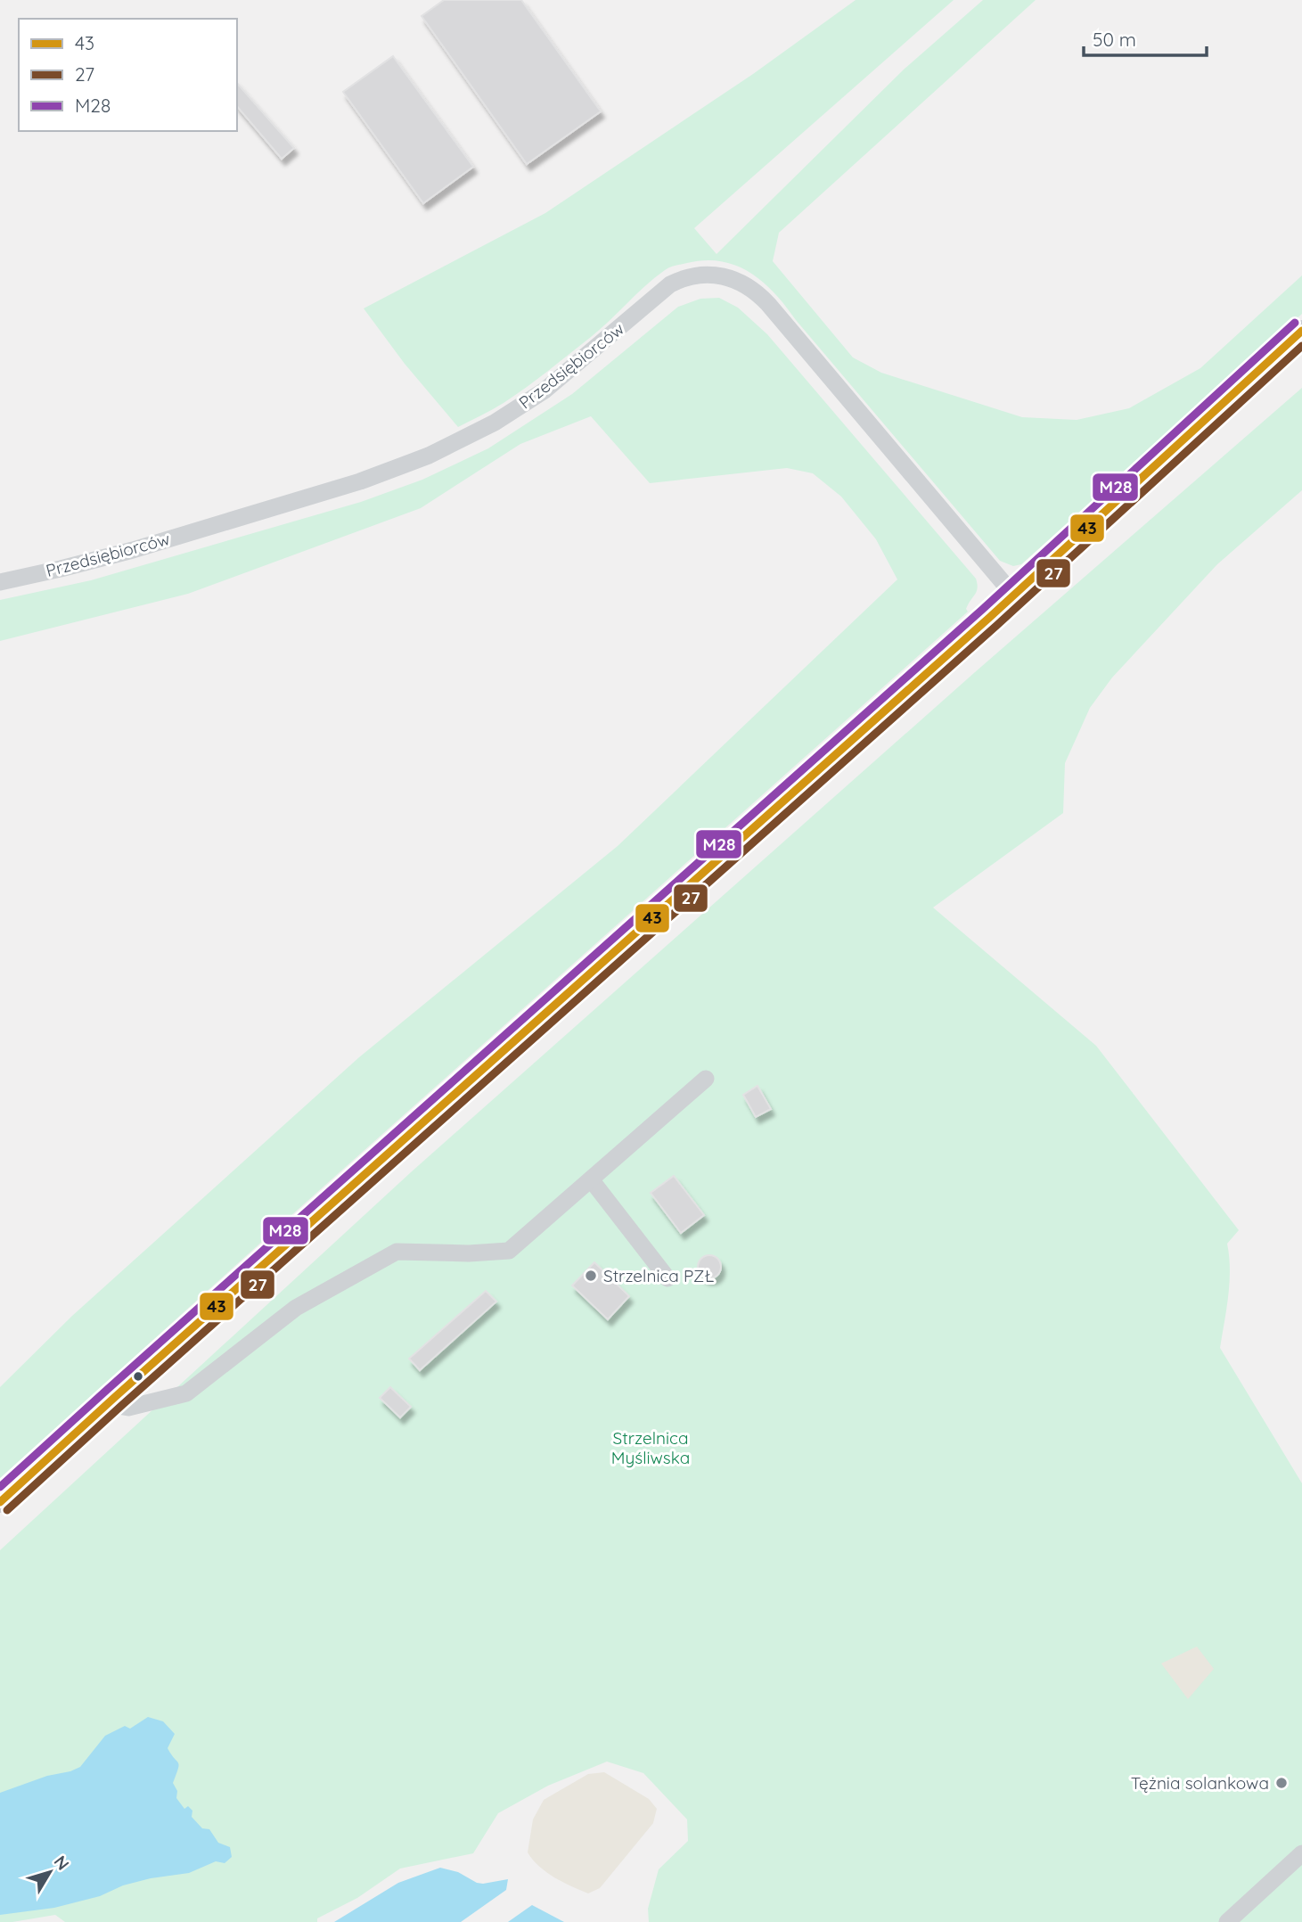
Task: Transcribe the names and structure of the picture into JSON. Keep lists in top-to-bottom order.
{
  "streets": {
    "street": ["Przedsiębiorców"]
  },
  "parks": ["Strzelnica Myśliwska"],
  "places": ["Strzelnica PZŁ", "Tężnia solankowa"],
  "lines": ["transit line M28", "transit line 43", "transit line 27"],
  "legend": ["43", "27", "M28"],
  "scale_bar": "50 m",
  "north": "top right"
}
